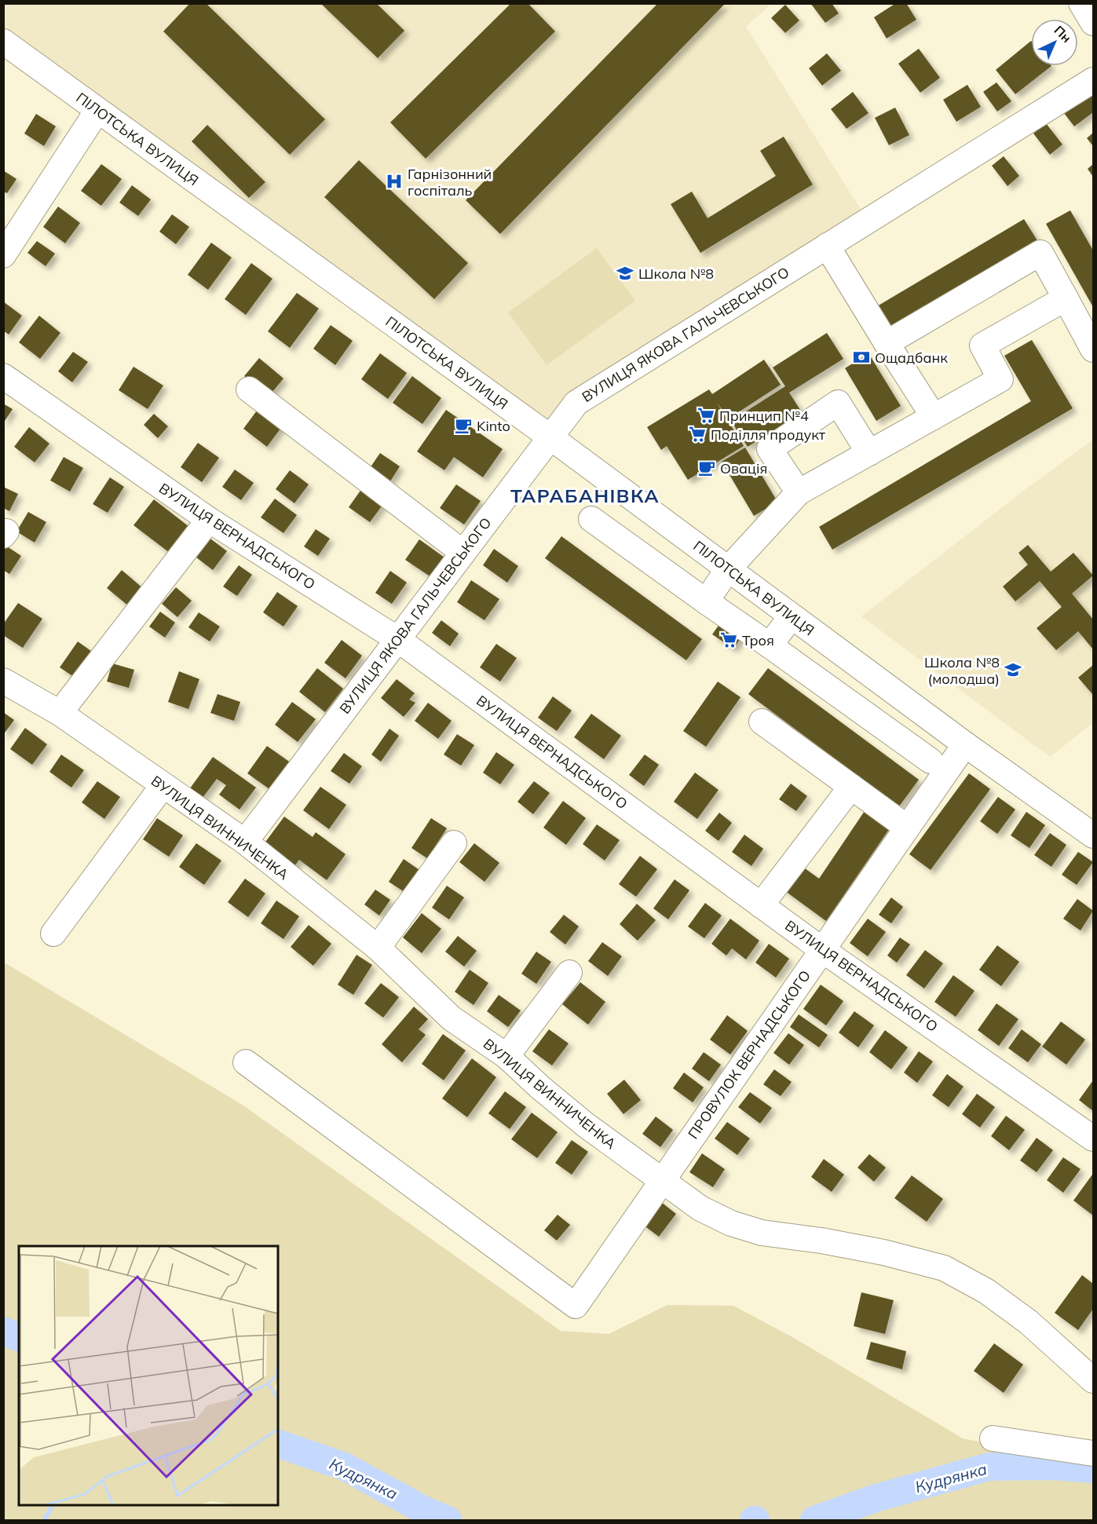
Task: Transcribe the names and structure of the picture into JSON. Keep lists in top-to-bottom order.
{
  "streets": {
    "street": [
      "ПІЛОТСЬКА ВУЛИЦЯ",
      "ВУЛИЦЯ ЯКОВА ГАЛЬЧЕВСЬКОГО",
      "ВУЛИЦЯ ВЕРНАДСЬКОГО",
      "ВУЛИЦЯ ВИННИЧЕНКА",
      "ПРОВУЛОК ВЕРНАДСЬКОГО"
    ]
  },
  "crossings": [
    ["ПІЛОТСЬКА ВУЛИЦЯ", "ВУЛИЦЯ ЯКОВА ГАЛЬЧЕВСЬКОГО"],
    ["ПІЛОТСЬКА ВУЛИЦЯ", "ПРОВУЛОК ВЕРНАДСЬКОГО"],
    ["ВУЛИЦЯ ЯКОВА ГАЛЬЧЕВСЬКОГО", "ВУЛИЦЯ ВЕРНАДСЬКОГО"],
    ["ВУЛИЦЯ ЯКОВА ГАЛЬЧЕВСЬКОГО", "ВУЛИЦЯ ВИННИЧЕНКА"],
    ["ВУЛИЦЯ ВЕРНАДСЬКОГО", "ПРОВУЛОК ВЕРНАДСЬКОГО"],
    ["ВУЛИЦЯ ВИННИЧЕНКА", "ПРОВУЛОК ВЕРНАДСЬКОГО"]
  ],
  "districts": ["ТАРАБАНІВКА"],
  "water": ["Кудрянка"],
  "places": {
    "hospital": ["Гарнізонний госпіталь"],
    "school or university": ["Школа №8", "Школа №8 (молодша)"],
    "bank": ["Ощадбанк"],
    "supermarket": ["Принцип №4", "Поділля продукт", "Троя"],
    "cafe": ["Kinto", "Овація"]
  },
  "north": "top right"
}
